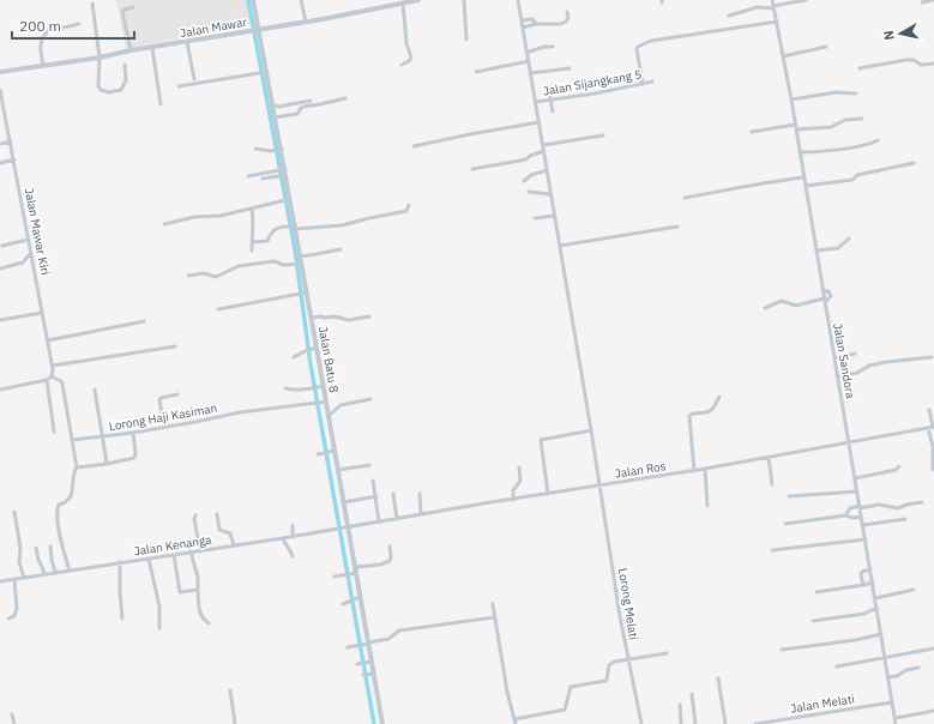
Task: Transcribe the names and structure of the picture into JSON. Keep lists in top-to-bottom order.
{
  "streets": {
    "street": [
      "Jalan Mawar",
      "Jalan Sijangkang 5",
      "Jalan Mawar Kiri",
      "Jalan Batu 8",
      "Jalan Sandora",
      "Lorong Haji Kasiman",
      "Jalan Ros",
      "Jalan Kenanga",
      "Lorong Melati",
      "Jalan Melati"
    ]
  },
  "crossings": [
    ["Jalan Mawar", "Jalan Batu 8"],
    ["Jalan Sijangkang 5", "Lorong Melati"],
    ["Jalan Batu 8", "Lorong Haji Kasiman"],
    ["Jalan Batu 8", "Jalan Ros"],
    ["Jalan Batu 8", "Jalan Kenanga"],
    ["Jalan Sandora", "Jalan Ros"],
    ["Jalan Sandora", "Jalan Melati"],
    ["Jalan Ros", "Jalan Kenanga"],
    ["Jalan Ros", "Lorong Melati"]
  ],
  "scale_bar": "200 m",
  "north": "left"
}
